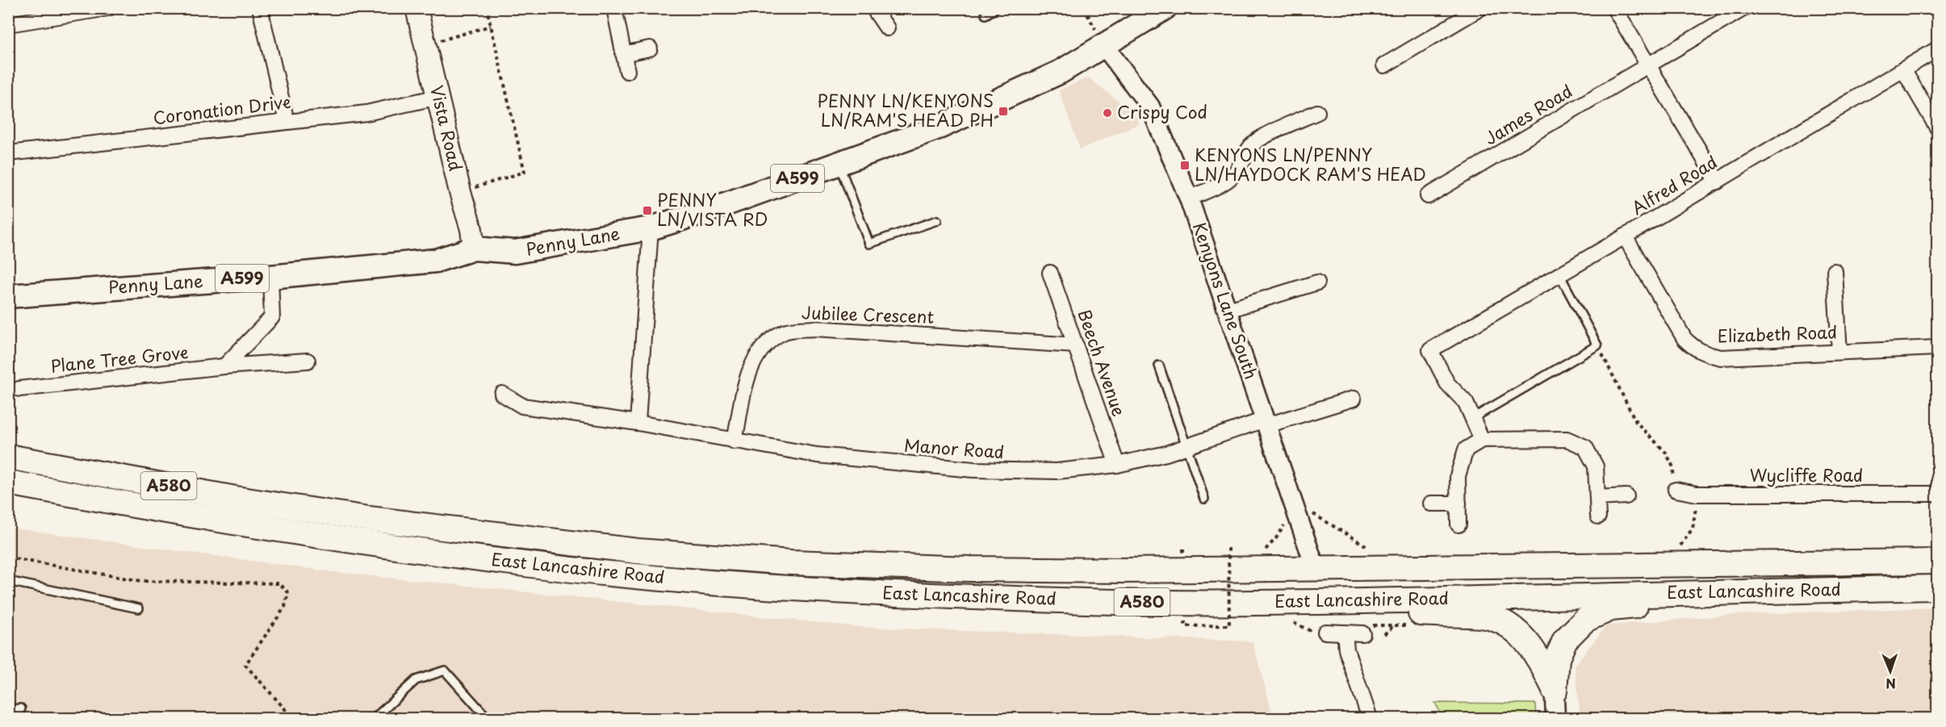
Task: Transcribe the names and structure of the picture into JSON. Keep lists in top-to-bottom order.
{
  "streets": {
    "highway": ["A580", "East Lancashire Road"],
    "main road": ["Vista Road", "A599", "Penny Lane"],
    "street": [
      "Coronation Drive",
      "James Road",
      "Alfred Road",
      "Kenyons Lane South",
      "Jubilee Crescent",
      "Elizabeth Road",
      "Plane Tree Grove",
      "Beech Avenue",
      "Manor Road",
      "Wycliffe Road"
    ]
  },
  "crossings": [
    ["Coronation Drive", "Vista Road"],
    ["Vista Road", "Penny Lane"],
    ["A599", "Penny Lane"],
    ["A599", "Kenyons Lane South"],
    ["Alfred Road", "Elizabeth Road"],
    ["Penny Lane", "Kenyons Lane South"],
    ["Kenyons Lane South", "Manor Road"],
    ["Kenyons Lane South", "East Lancashire Road"],
    ["Jubilee Crescent", "Beech Avenue"],
    ["Jubilee Crescent", "Manor Road"],
    ["Beech Avenue", "Manor Road"]
  ],
  "places": {
    "transit": ["PENNY LN/KENYONS LN/RAM'S HEAD PH", "KENYONS LN/PENNY LN/HAYDOCK RAM'S HEAD", "PENNY LN/VISTA RD"],
    "other": ["Crispy Cod"]
  },
  "north": "bottom"
}
